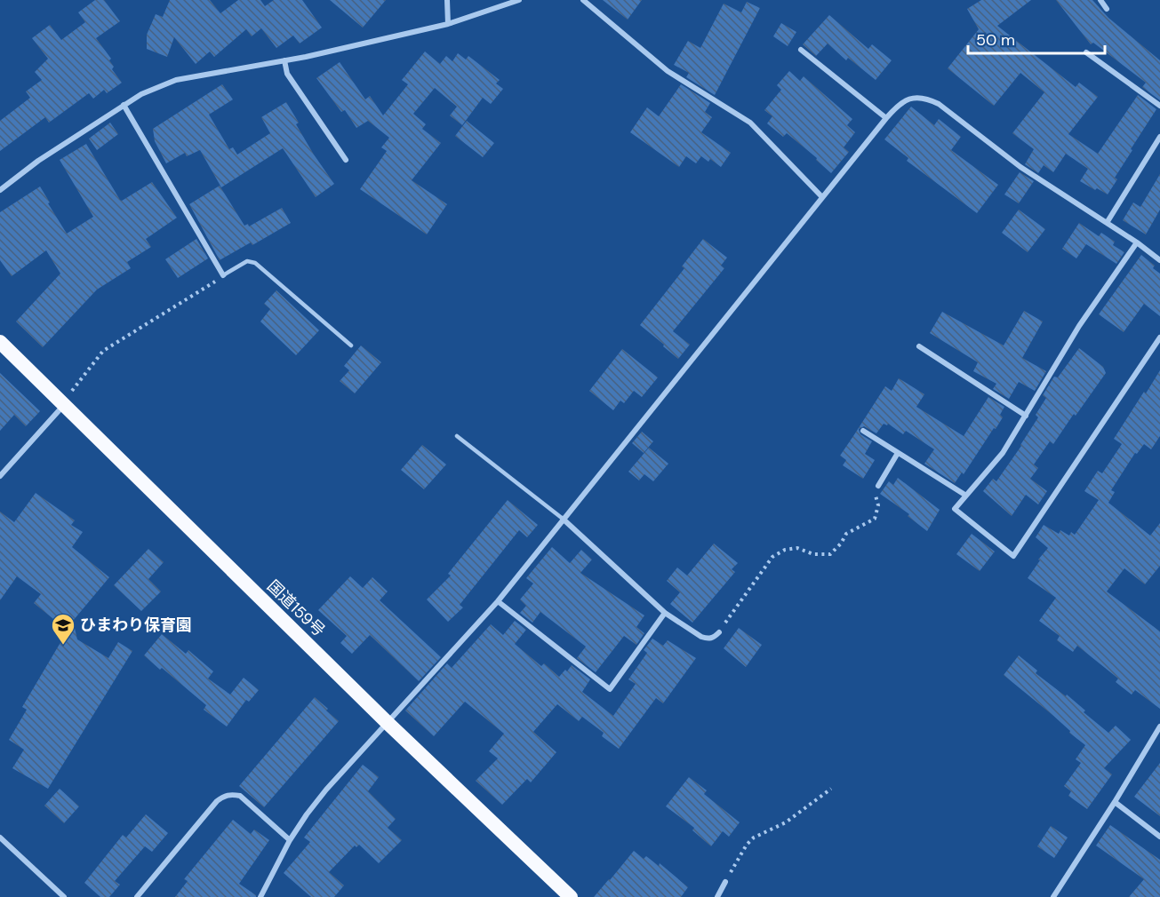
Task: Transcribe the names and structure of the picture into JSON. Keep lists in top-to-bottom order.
{
  "streets": {
    "highway": ["国道159号"]
  },
  "places": {
    "school or university": ["ひまわり保育園"]
  },
  "scale_bar": "50 m"
}
